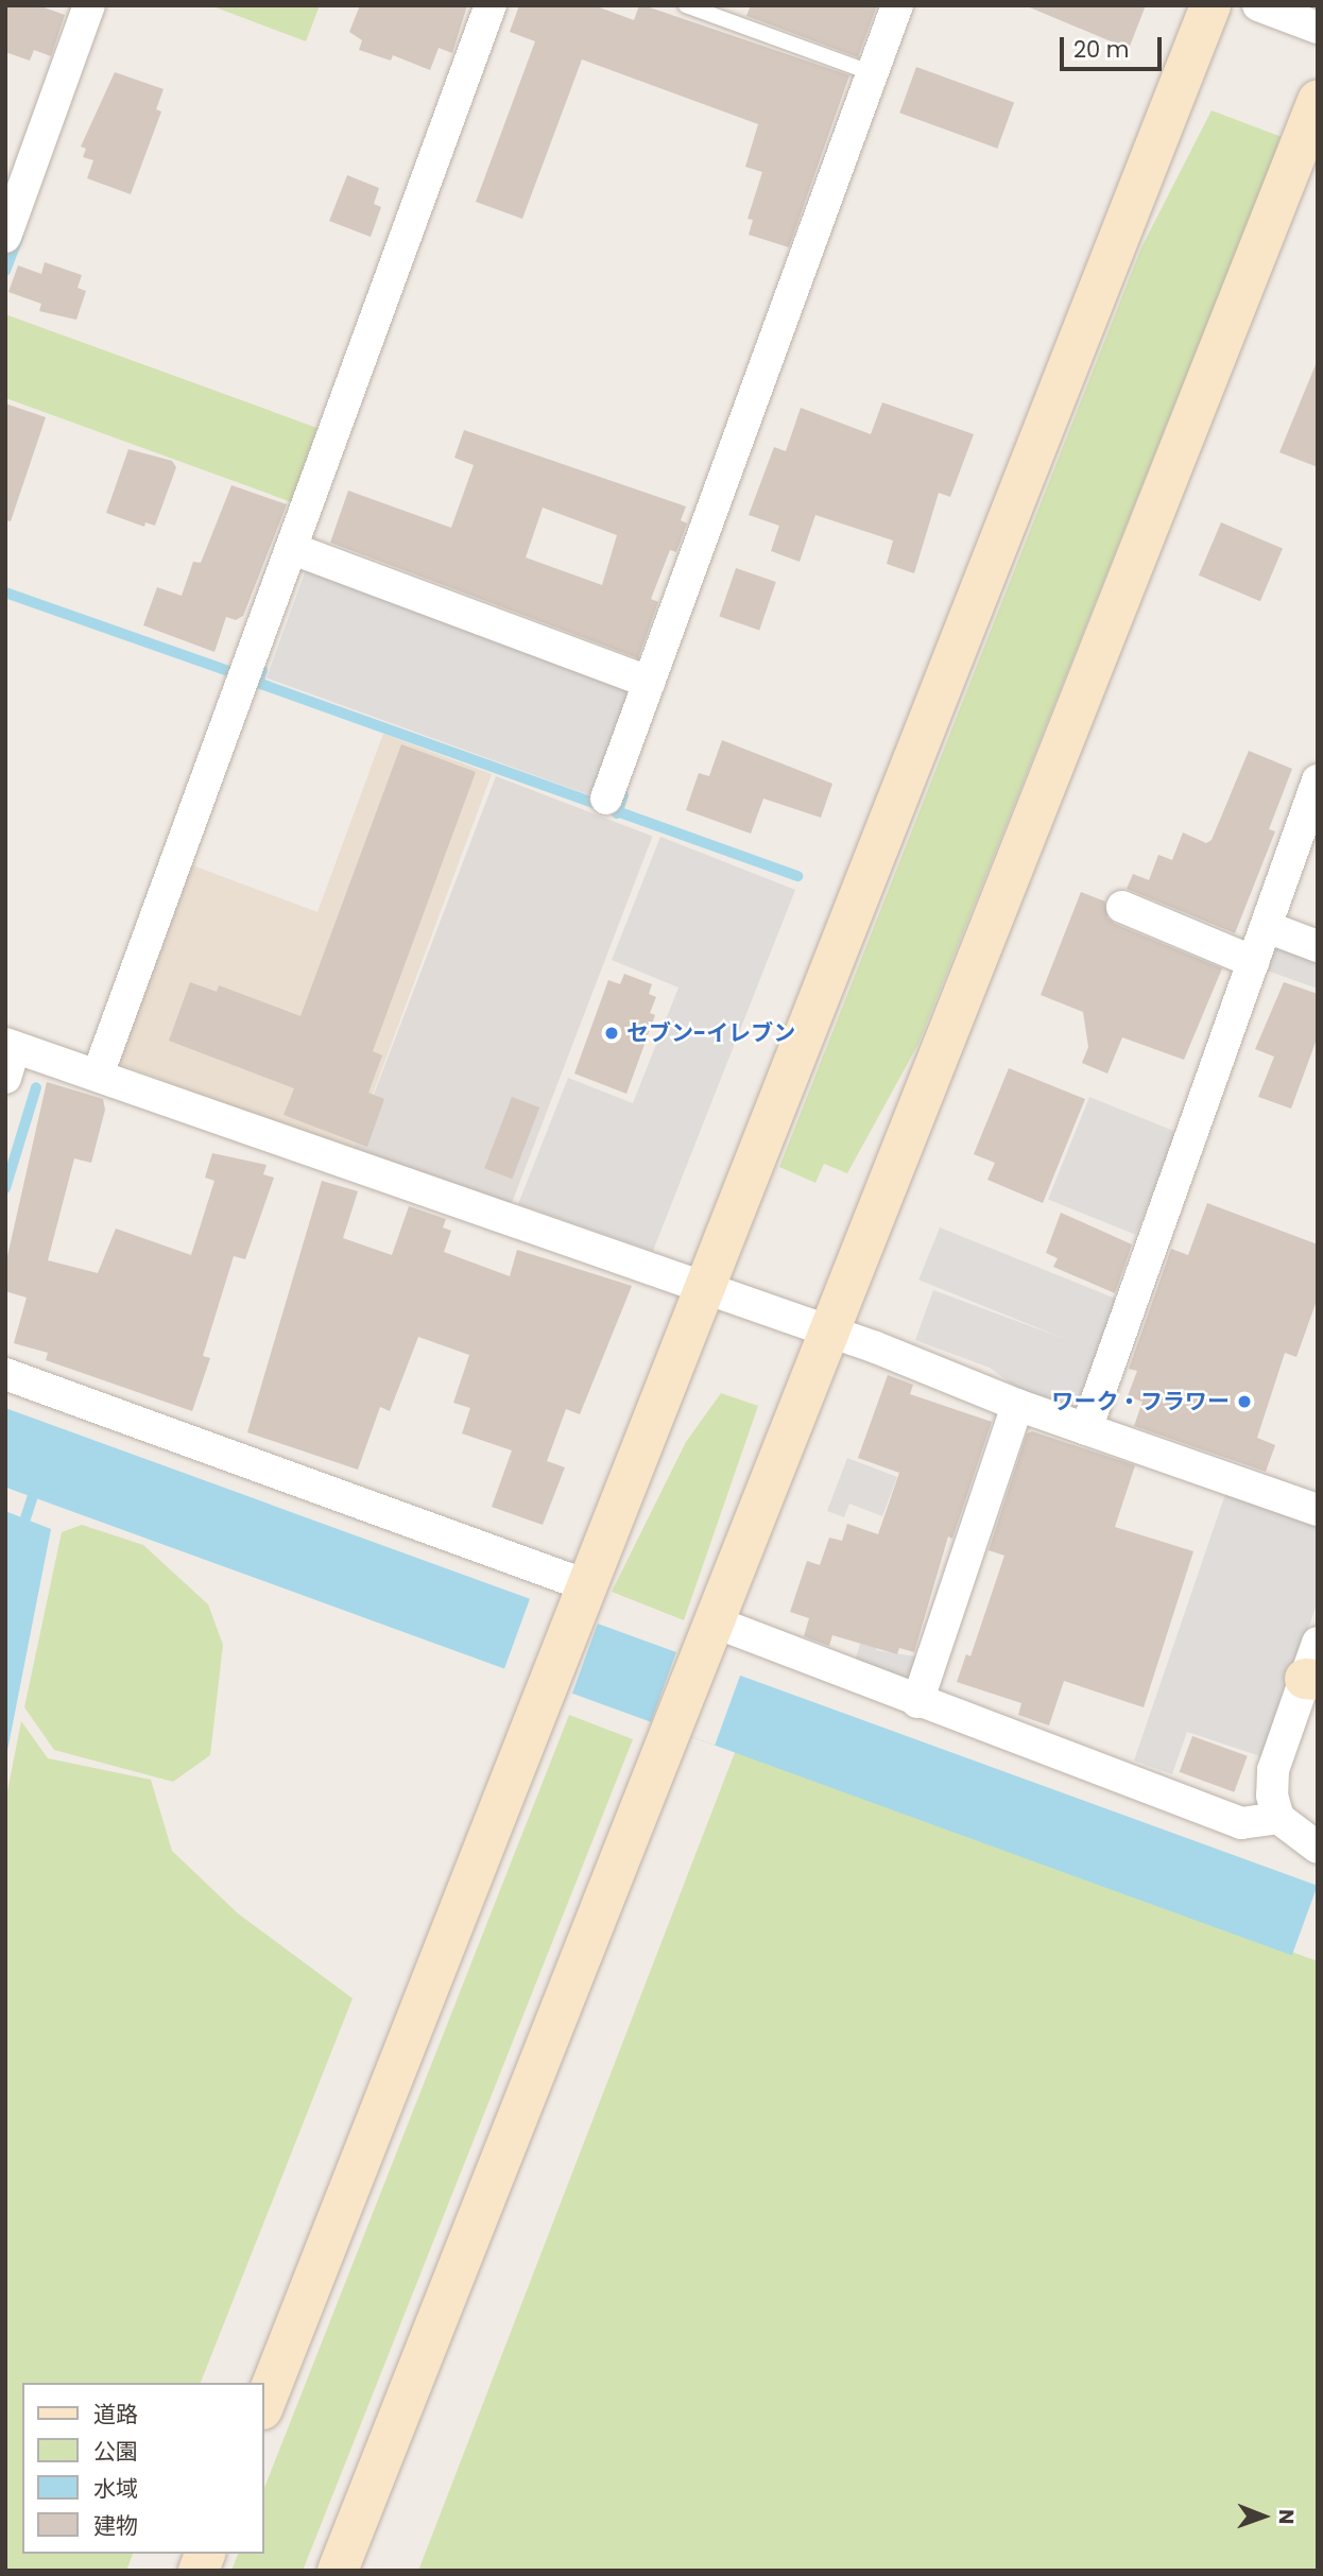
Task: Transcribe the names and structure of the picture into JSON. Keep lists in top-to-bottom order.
{
  "places": ["セブン-イレブン", "ワーク・フラワー"],
  "legend": [
    "道路",
    "公園",
    "水域",
    "建物"
  ],
  "scale_bar": "20 m",
  "north": "right"
}
